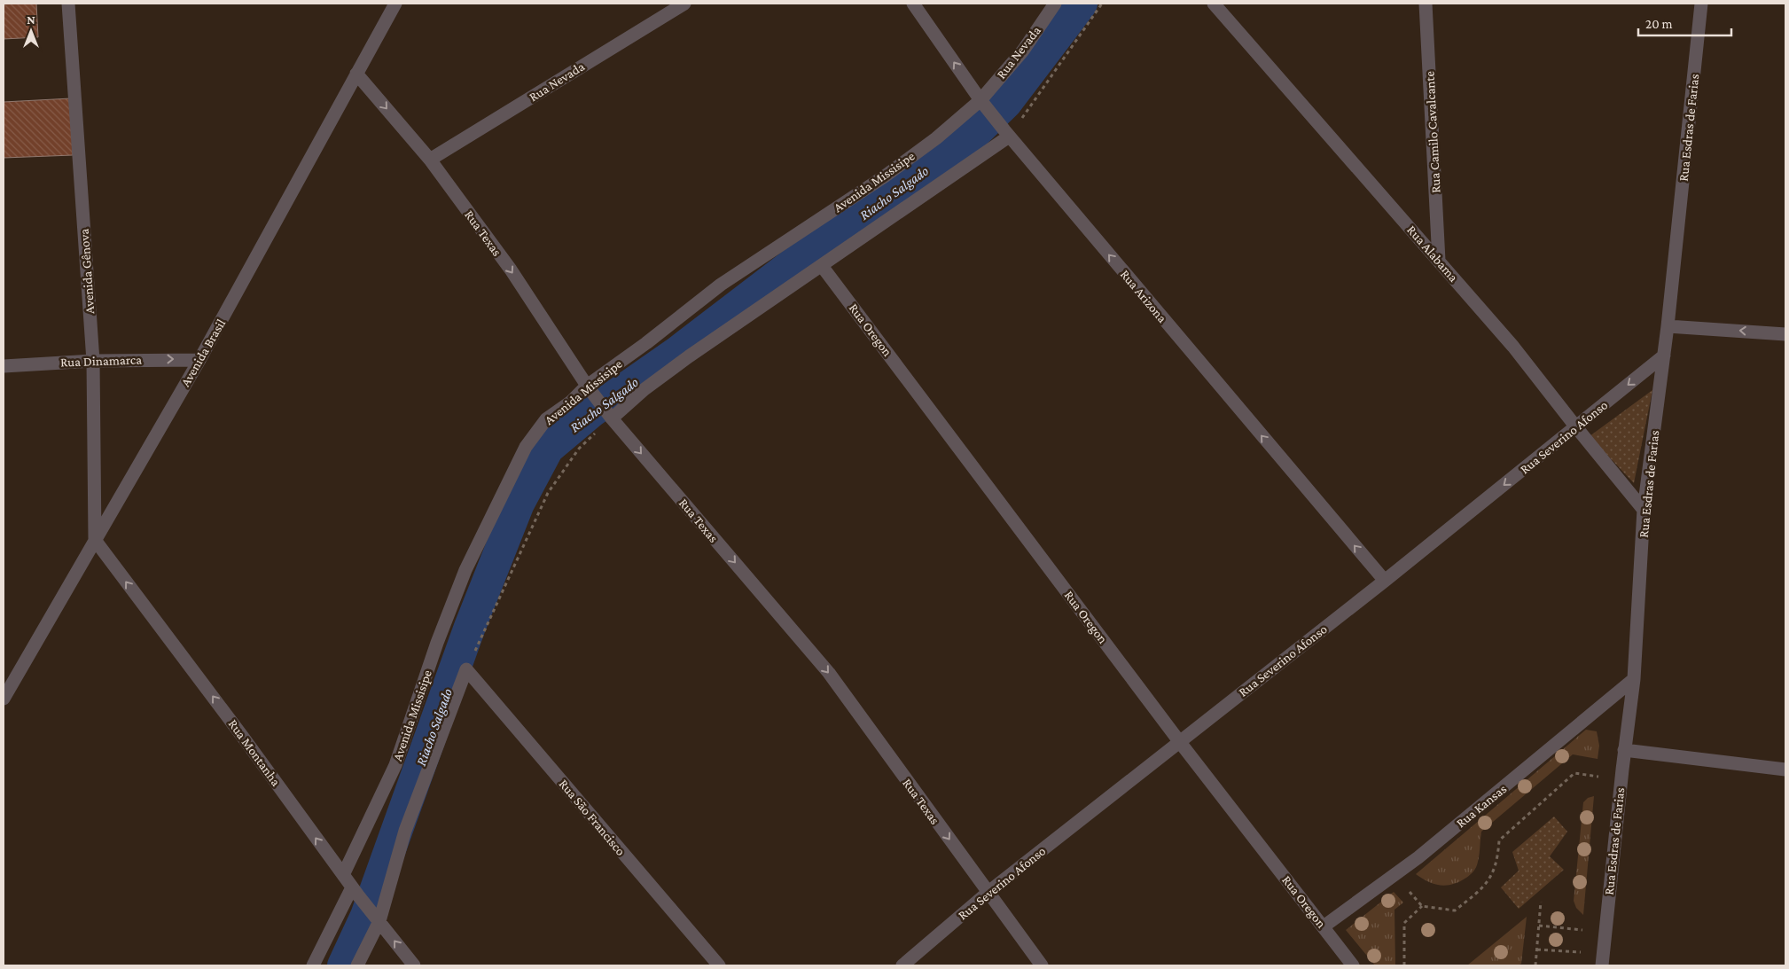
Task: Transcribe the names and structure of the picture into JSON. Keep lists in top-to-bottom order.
{
  "streets": {
    "street": [
      "Rua Nevada",
      "Rua Esdras de Farias",
      "Rua Camilo Cavalcante",
      "Avenida Missisipe",
      "Rua Texas",
      "Rua Alabama",
      "Avenida Gênova",
      "Rua Arizona",
      "Rua Oregon",
      "Avenida Brasil",
      "Rua Dinamarca",
      "Rua Severino Afonso",
      "Rua Montanha",
      "Rua Kansas",
      "Rua São Francisco"
    ]
  },
  "crossings": [
    ["Rua Nevada", "Avenida Missisipe"],
    ["Rua Nevada", "Rua Texas"],
    ["Rua Nevada", "Rua Arizona"],
    ["Rua Esdras de Farias", "Rua Alabama"],
    ["Rua Esdras de Farias", "Rua Severino Afonso"],
    ["Rua Esdras de Farias", "Rua Kansas"],
    ["Rua Camilo Cavalcante", "Rua Alabama"],
    ["Avenida Missisipe", "Rua Texas"],
    ["Avenida Missisipe", "Rua Arizona"],
    ["Avenida Missisipe", "Rua Montanha"],
    ["Rua Texas", "Avenida Brasil"],
    ["Rua Texas", "Rua Severino Afonso"],
    ["Rua Alabama", "Rua Severino Afonso"],
    ["Avenida Gênova", "Avenida Brasil"],
    ["Avenida Gênova", "Rua Dinamarca"],
    ["Avenida Gênova", "Rua Montanha"],
    ["Rua Arizona", "Rua Severino Afonso"],
    ["Rua Oregon", "Rua Severino Afonso"],
    ["Rua Oregon", "Rua Kansas"],
    ["Avenida Brasil", "Rua Dinamarca"],
    ["Avenida Brasil", "Rua Montanha"]
  ],
  "one_way": [
    "Rua Texas",
    "Rua Arizona",
    "Rua Dinamarca",
    "Rua Severino Afonso",
    "Rua Montanha"
  ],
  "water": ["Riacho Salgado"],
  "scale_bar": "20 m",
  "north": "top"
}
